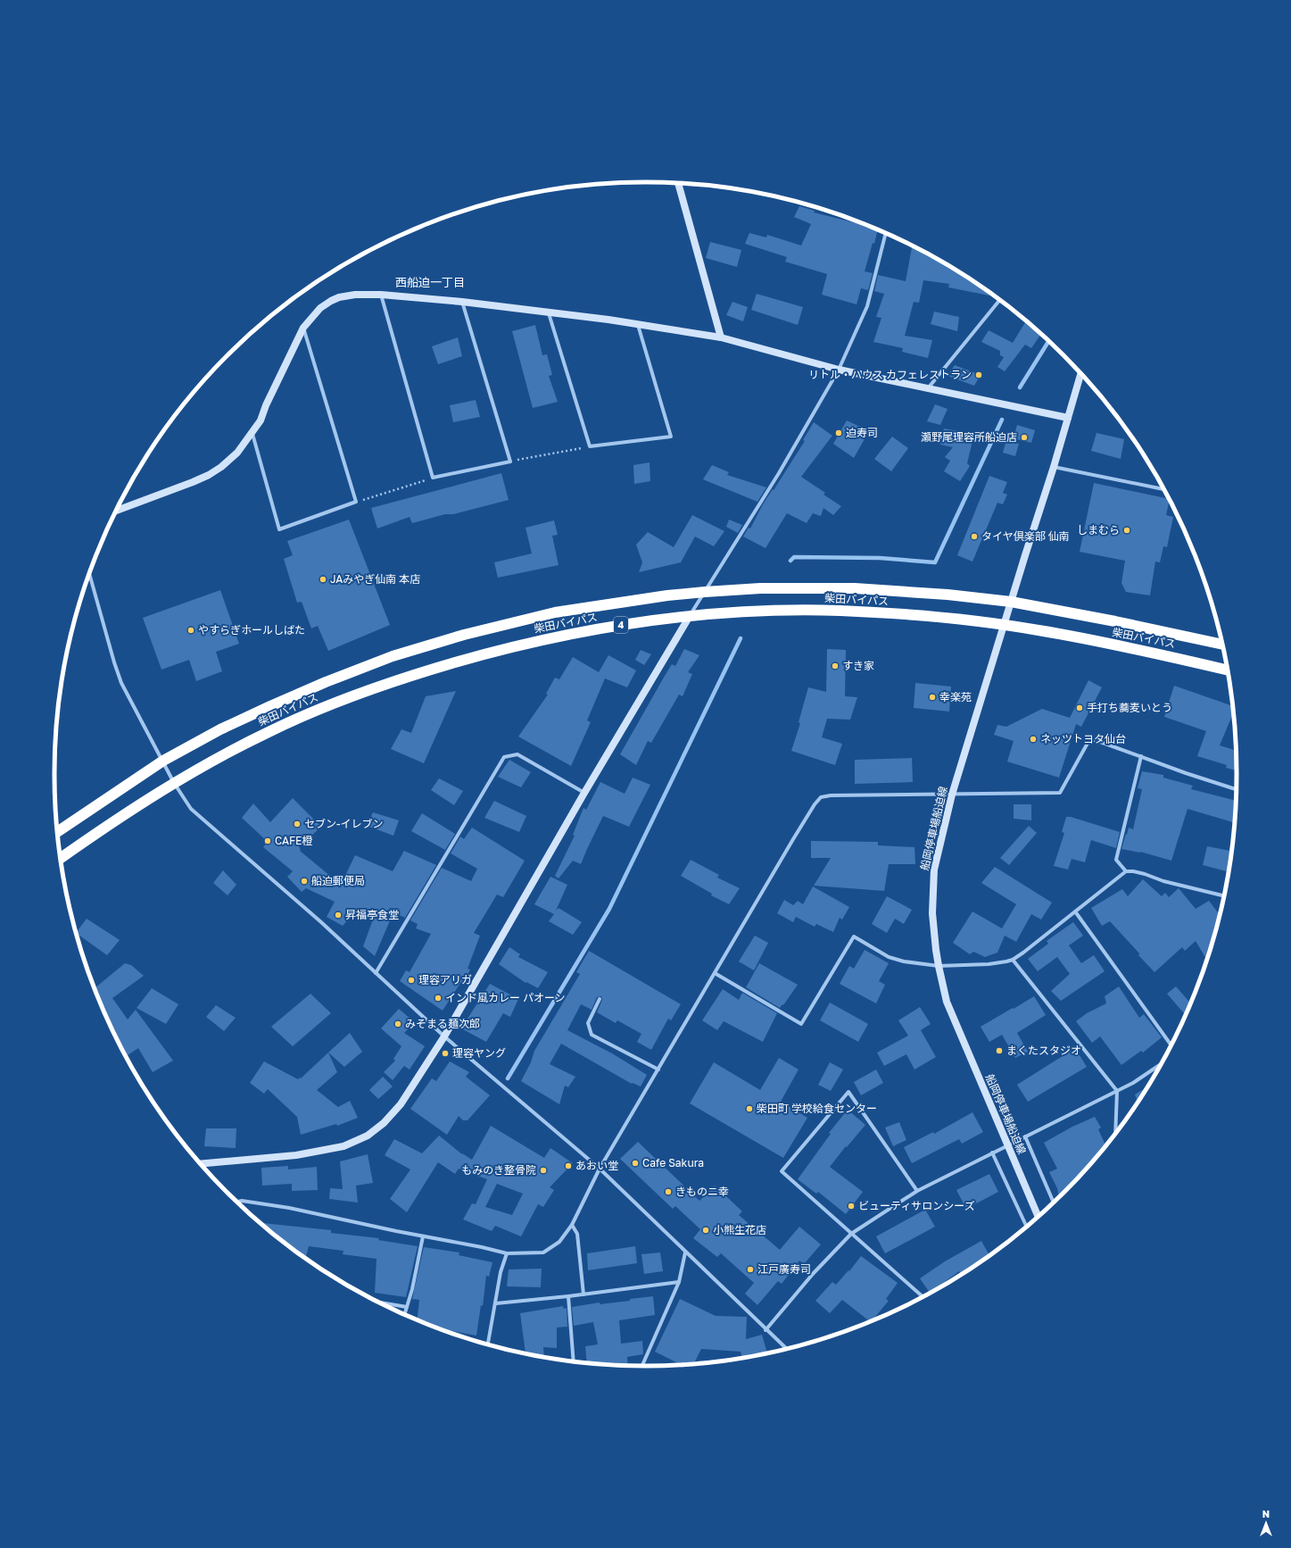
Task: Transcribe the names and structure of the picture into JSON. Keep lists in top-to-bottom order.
{
  "streets": {
    "highway": ["柴田バイパス", "4"],
    "street": ["船岡停車場船迫線"]
  },
  "crossings": [
    ["柴田バイパス", "船岡停車場船迫線"]
  ],
  "districts": ["西船迫一丁目"],
  "places": [
    "リトル・ハウス カフェレストラン",
    "迫寿司",
    "瀬野尾理容所船迫店",
    "しまむら",
    "タイヤ倶楽部 仙南",
    "JAみやぎ仙南 本店",
    "やすらぎホールしばた",
    "すき家",
    "幸楽苑",
    "手打ち蕎麦いとう",
    "ネッツトヨタ仙台",
    "セブン-イレブン",
    "CAFE橙",
    "船迫郵便局",
    "昇福亭食堂",
    "理容アリガ",
    "インド風カレー パオーン",
    "みそまる麺次郎",
    "まくたスタジオ",
    "理容ヤング",
    "柴田町 学校給食センター",
    "Cafe Sakura",
    "あおい堂",
    "もみのき整骨院",
    "きものニ幸",
    "ビューティサロンシーズ",
    "小熊生花店",
    "江戸廣寿司"
  ],
  "north": "top"
}
